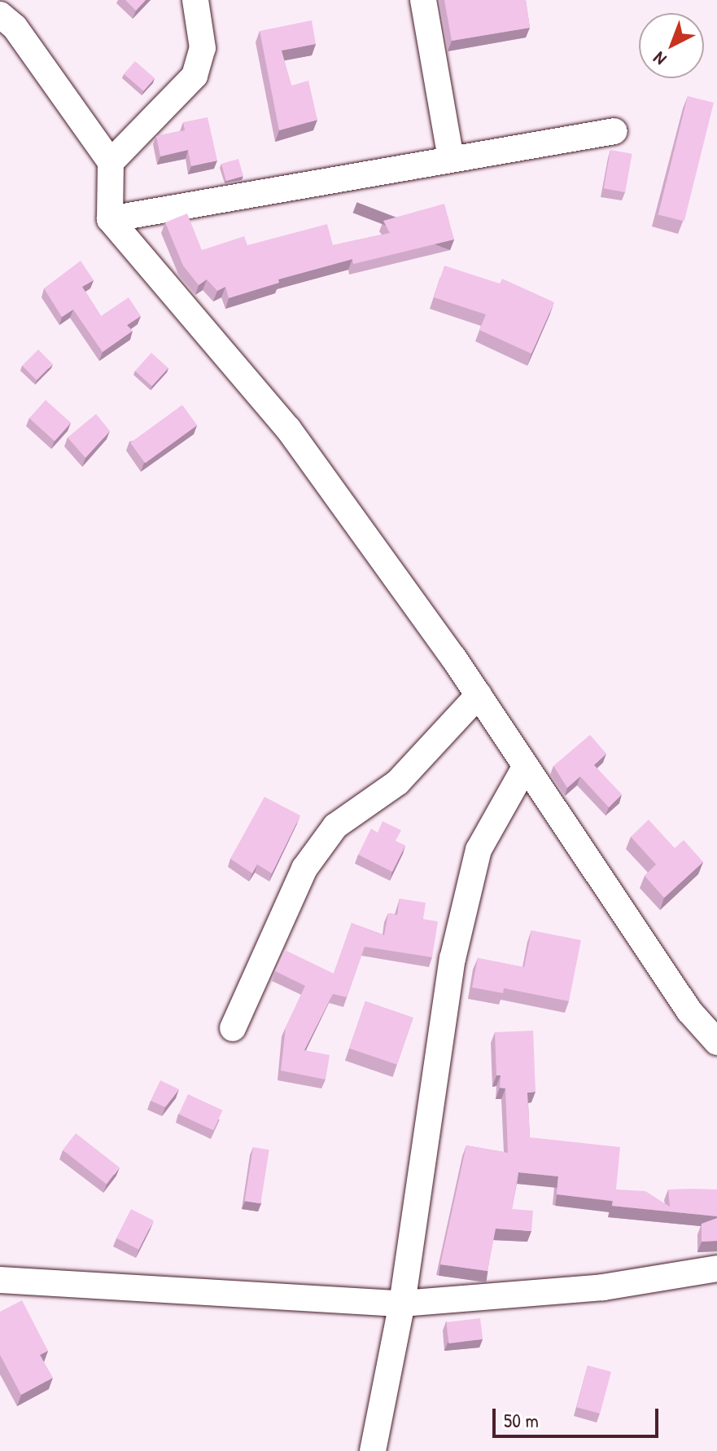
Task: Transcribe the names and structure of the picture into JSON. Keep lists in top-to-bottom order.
{
  "scale_bar": "50 m",
  "north": "bottom left"
}
